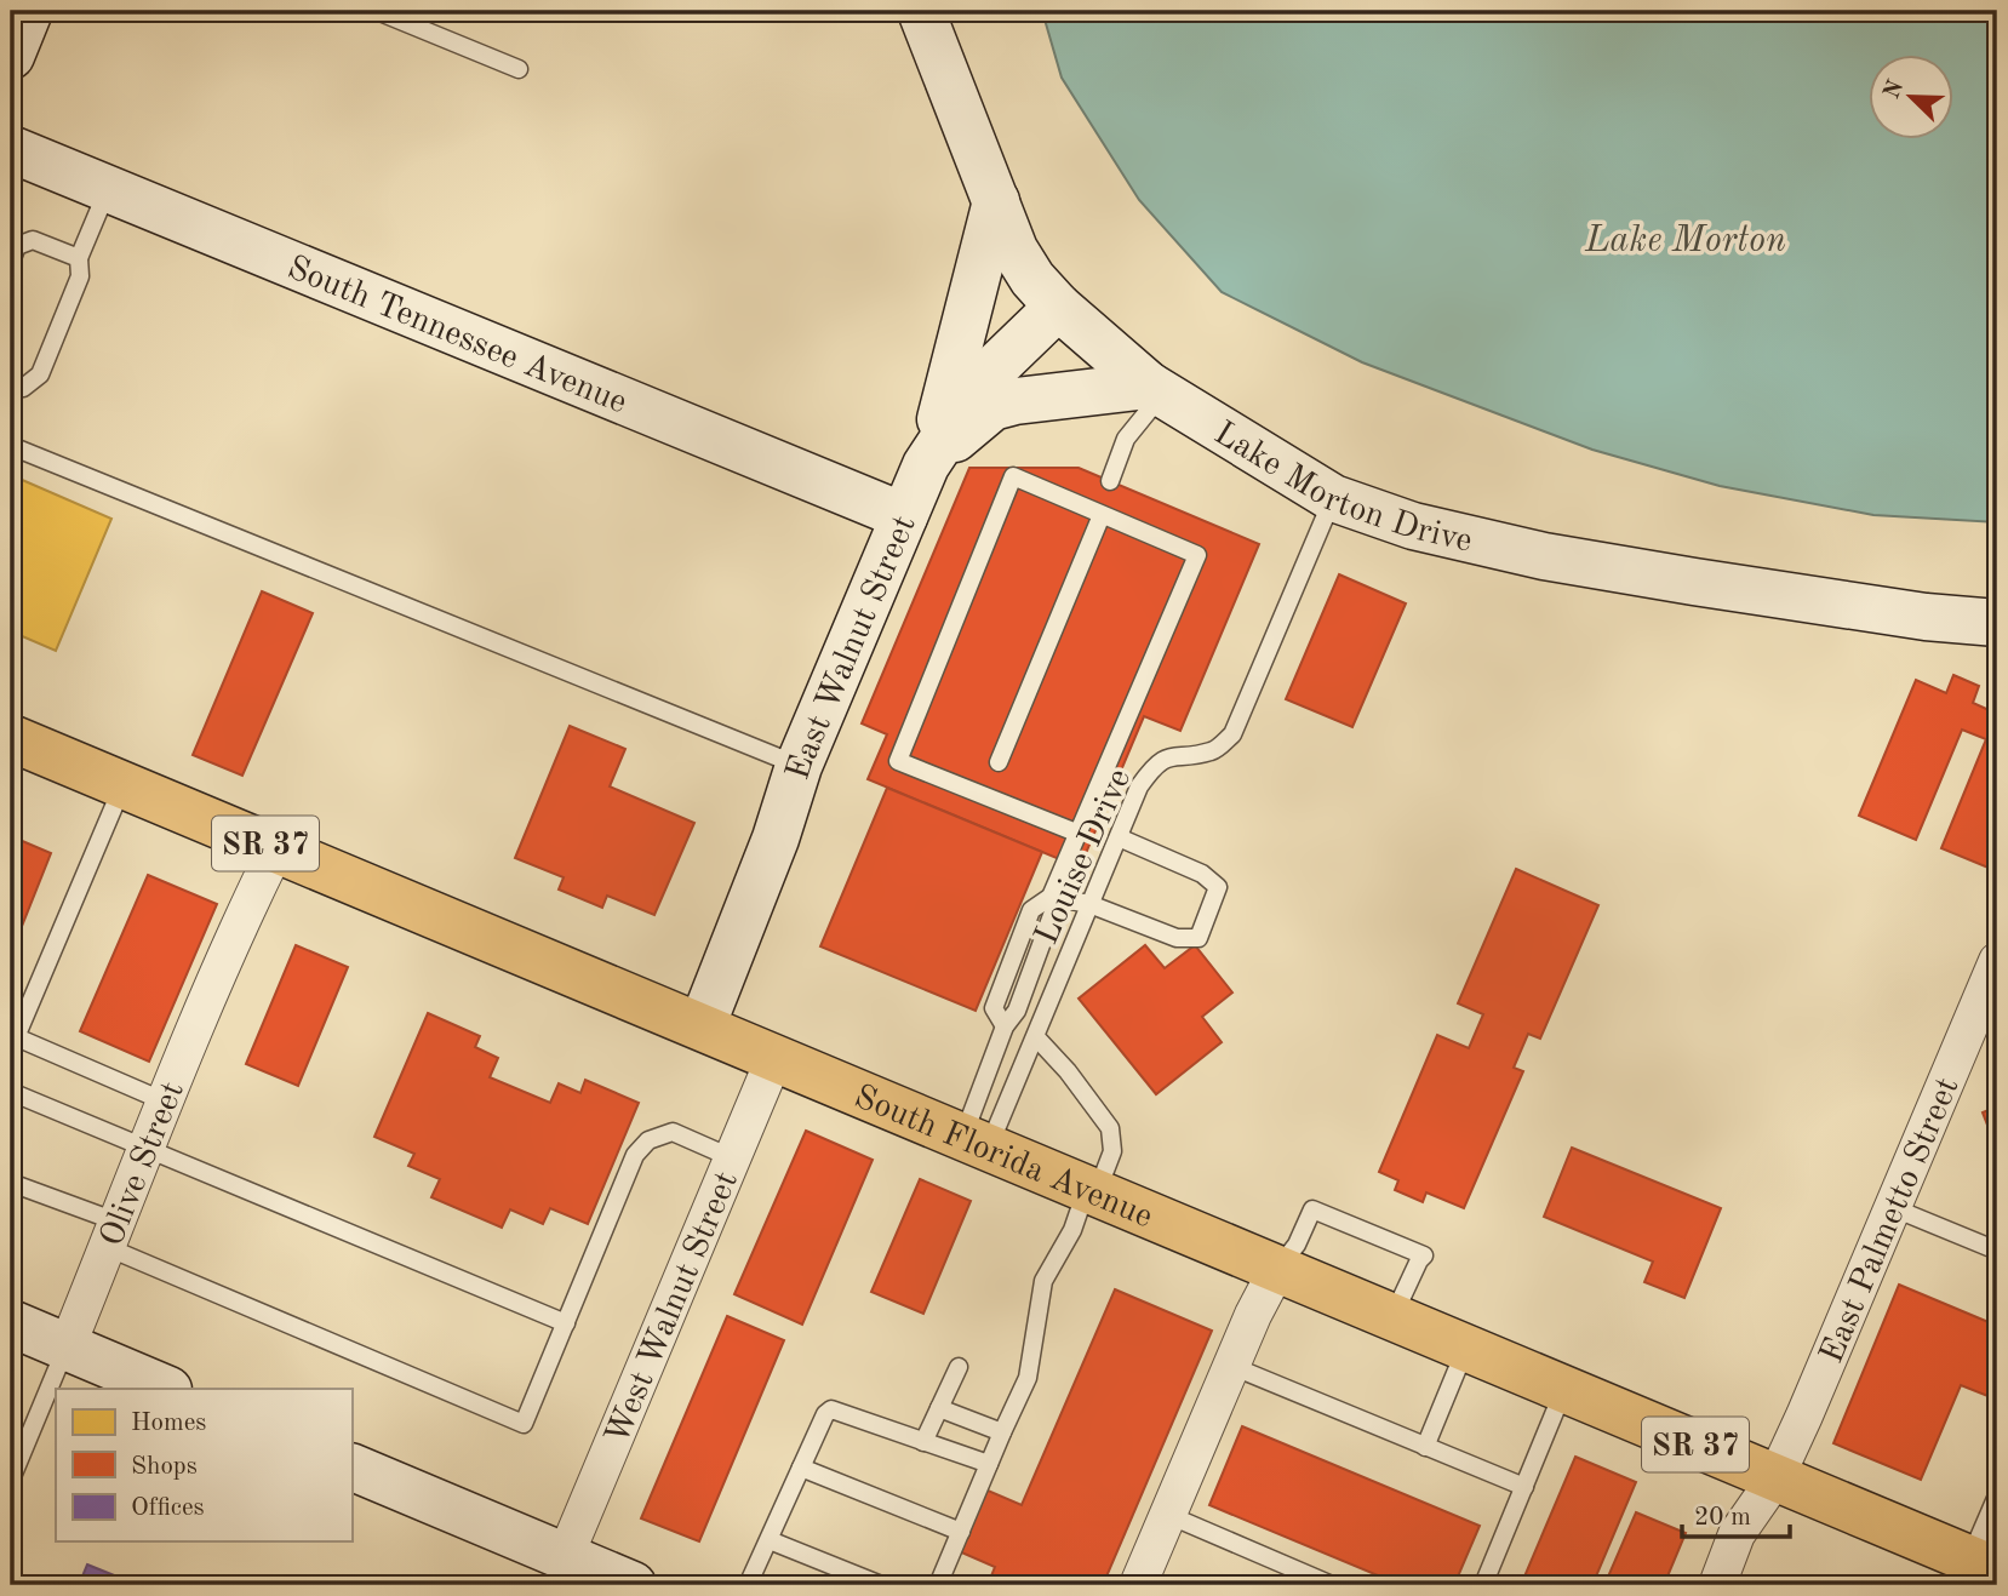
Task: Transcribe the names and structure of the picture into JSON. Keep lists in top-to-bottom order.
{
  "streets": {
    "main road": ["SR 37", "South Florida Avenue"],
    "street": [
      "South Tennessee Avenue",
      "Lake Morton Drive",
      "East Walnut Street",
      "Olive Street",
      "East Palmetto Street",
      "West Walnut Street"
    ],
    "lane": ["Louise Drive"]
  },
  "crossings": [
    ["South Tennessee Avenue", "East Walnut Street"],
    ["Lake Morton Drive", "East Walnut Street"],
    ["Lake Morton Drive", "Louise Drive"],
    ["East Walnut Street", "South Florida Avenue"],
    ["Louise Drive", "South Florida Avenue"],
    ["South Florida Avenue", "Olive Street"],
    ["South Florida Avenue", "East Palmetto Street"],
    ["South Florida Avenue", "West Walnut Street"]
  ],
  "water": ["Lake Morton"],
  "legend": ["Homes", "Shops", "Offices"],
  "scale_bar": "20 m",
  "north": "top left"
}
